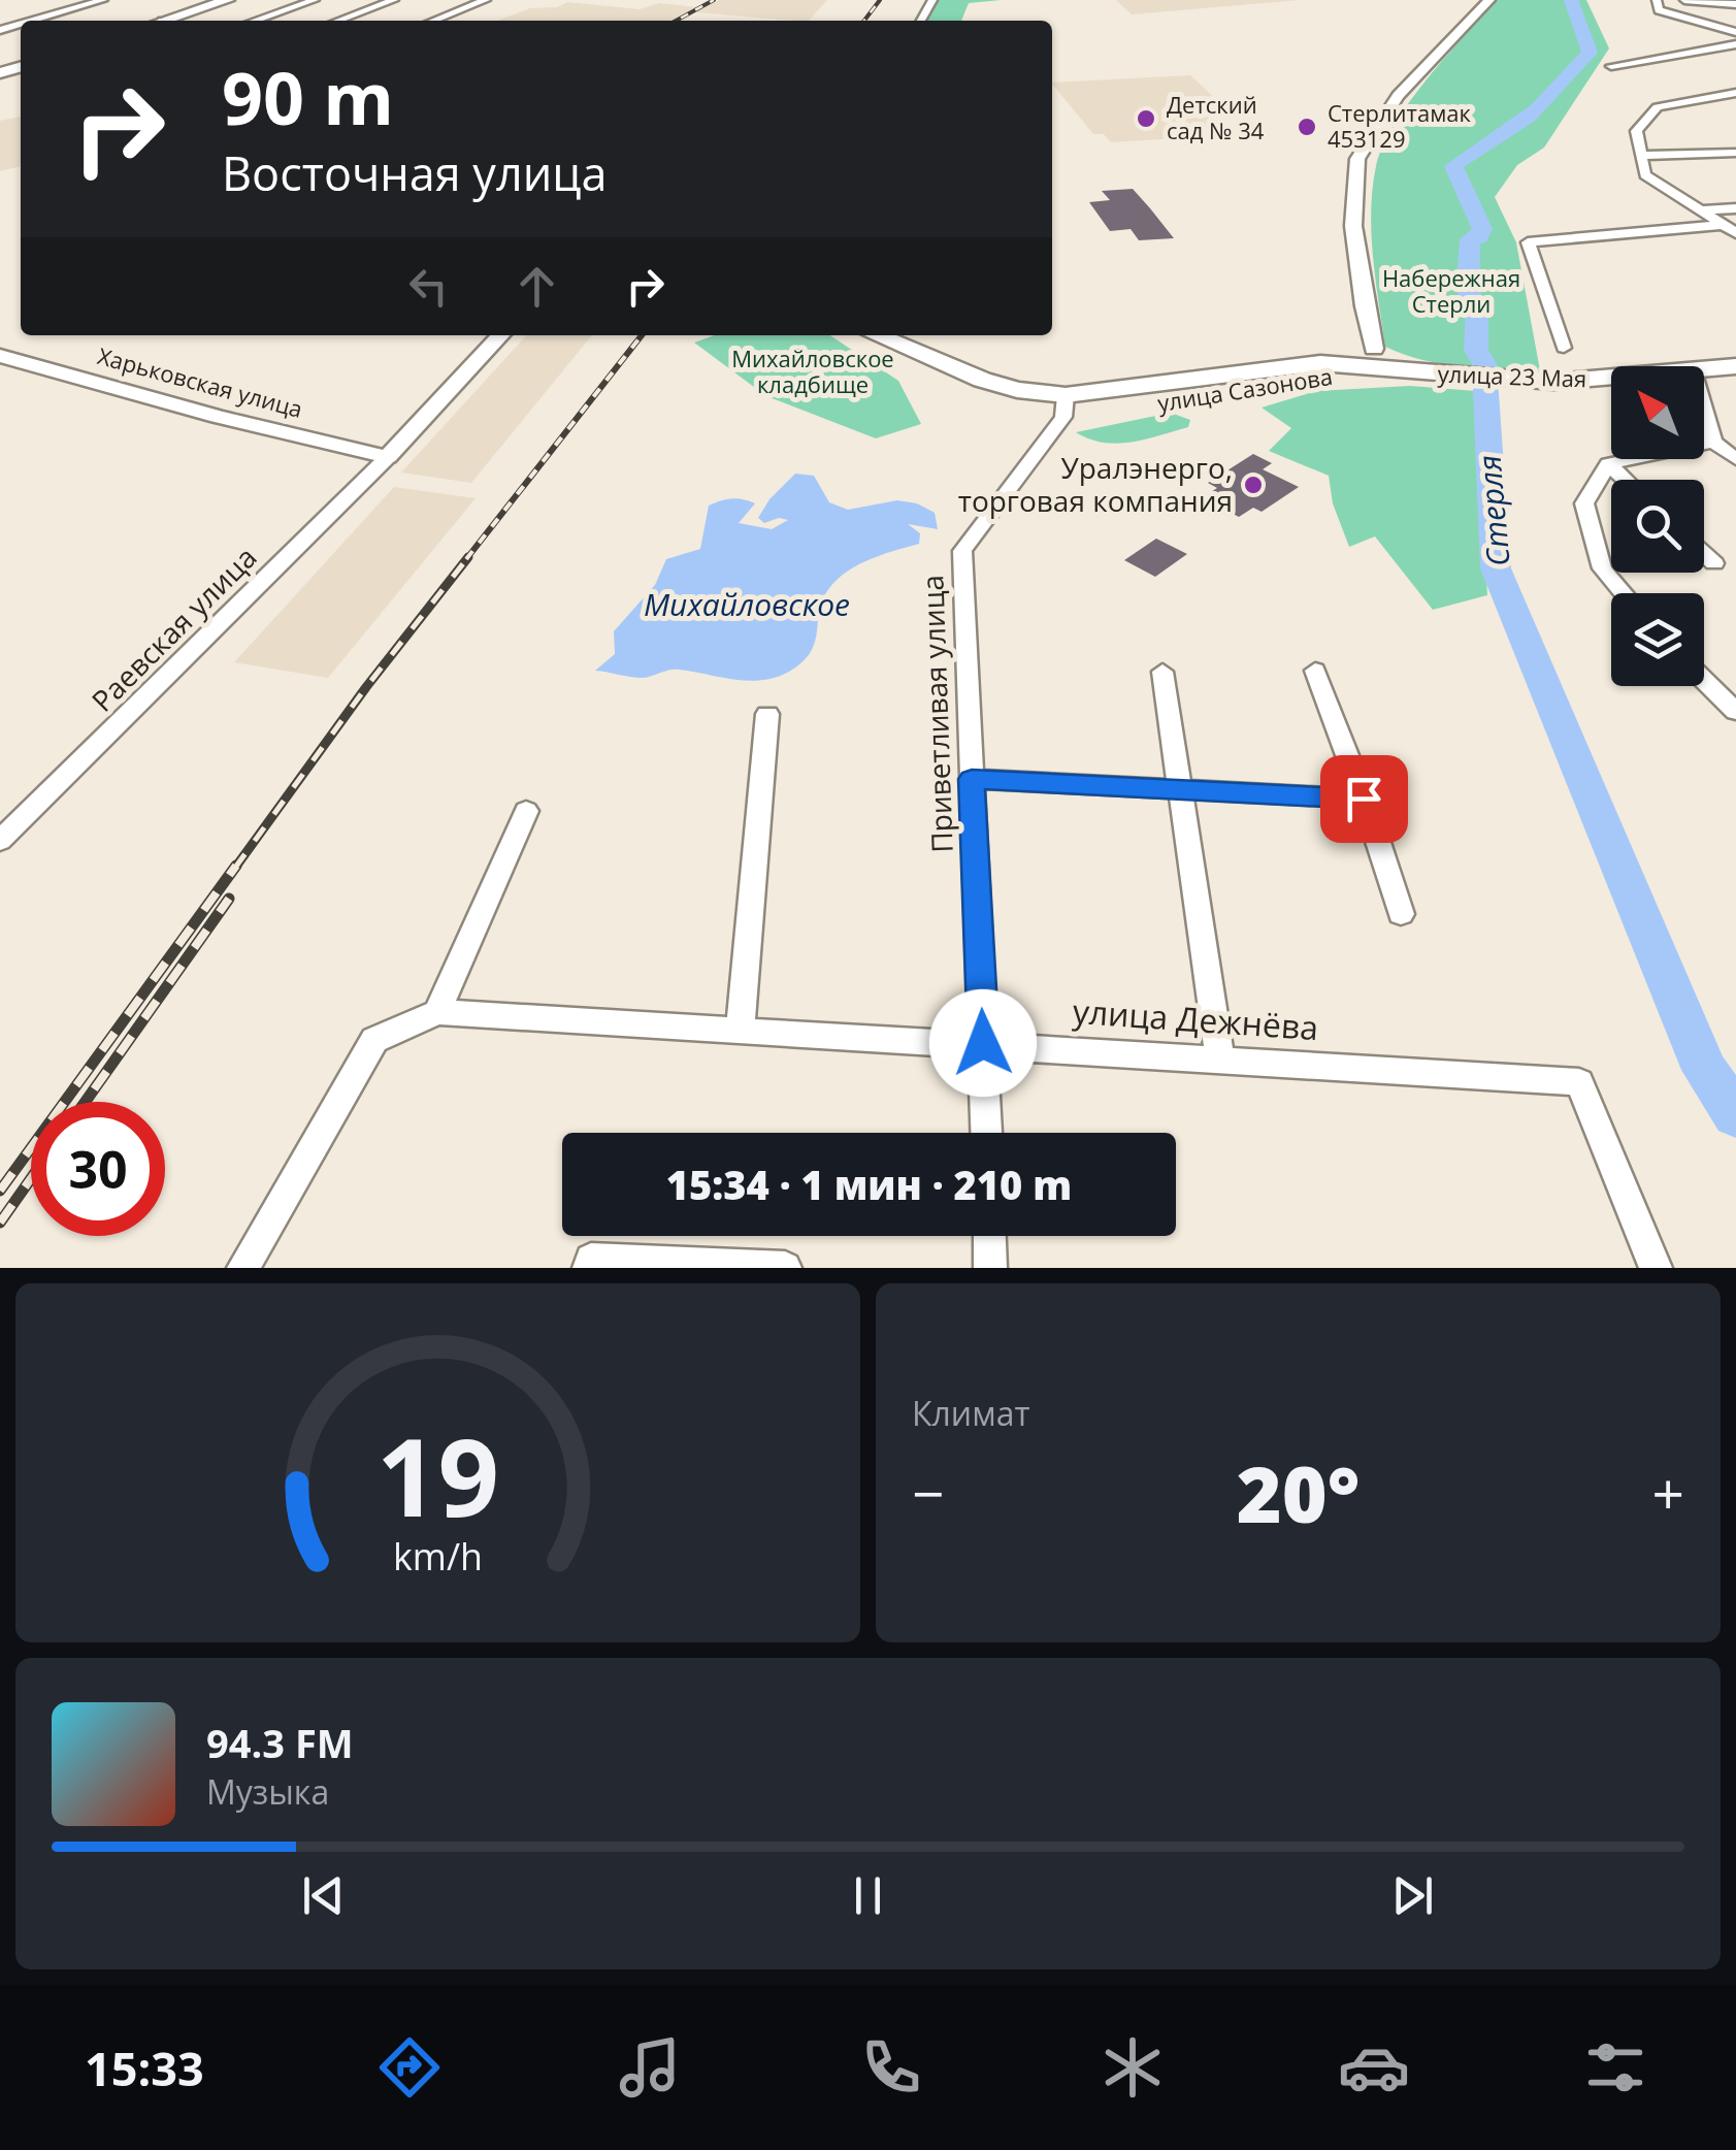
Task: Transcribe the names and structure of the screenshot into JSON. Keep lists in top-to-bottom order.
{
  "streets": {
    "main road": ["улица 23 Мая", "улица Сазонова"],
    "street": [
      "Харьковская улица",
      "Раевская улица",
      "Приветливая улица",
      "улица Дежнёва"
    ]
  },
  "crossings": [
    ["улица 23 Мая", "улица Сазонова"],
    ["Харьковская улица", "Раевская улица"],
    ["улица Сазонова", "Приветливая улица"],
    ["Приветливая улица", "улица Дежнёва"]
  ],
  "water": ["Стерля", "Михайловское"],
  "parks": ["Набережная Стерли", "Михайловское кладбище"],
  "places": ["Детский сад № 34", "Стерлитамак 453129", "Уралэнерго, торговая компания"],
  "north": "top left",
  "page": {
    "turn": ["90 m", "Восточная улица"],
    "limit": "30",
    "trip": "15:34 · 1 мин · 210 m",
    "tile": "Климат",
    "heat": ["−", "20°", "+"],
    "song": ["94.3 FM", "Музыка"],
    "tabs": "15:33",
    "gauge": ["19", "km/h"]
  }
}
